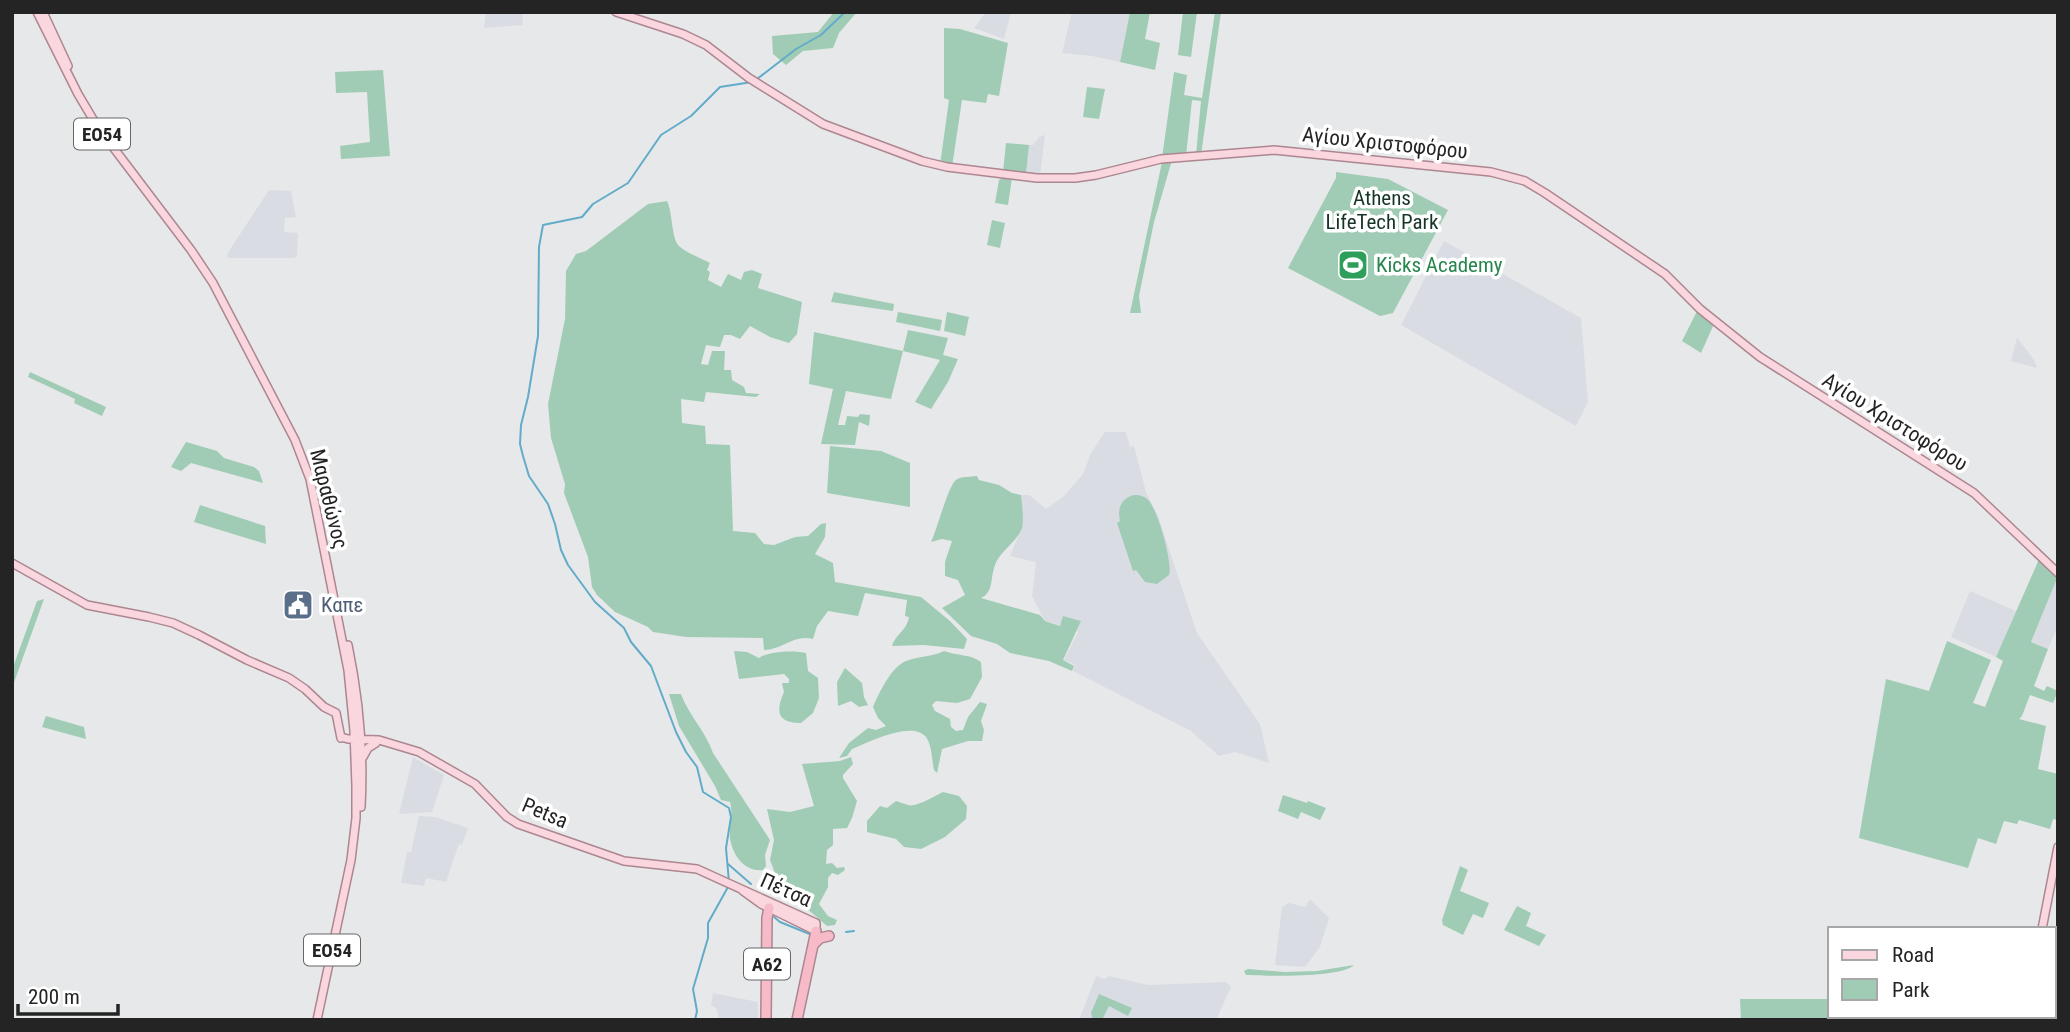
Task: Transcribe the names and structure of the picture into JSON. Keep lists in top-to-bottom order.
{
  "streets": {
    "highway": ["Α62"],
    "main road": [
      "ΕΟ54",
      "Αγίου Χριστοφόρου",
      "Μαραθώνος",
      "Petsa",
      "Πέτσα"
    ]
  },
  "crossings": [
    ["Petsa", "Πέτσα"],
    ["Πέτσα", "Α62"]
  ],
  "parks": ["Athens LifeTech Park"],
  "places": {
    "sports": ["Kicks Academy"],
    "public building": ["Καπε"]
  },
  "legend": ["Road", "Park"],
  "scale_bar": "200 m"
}
